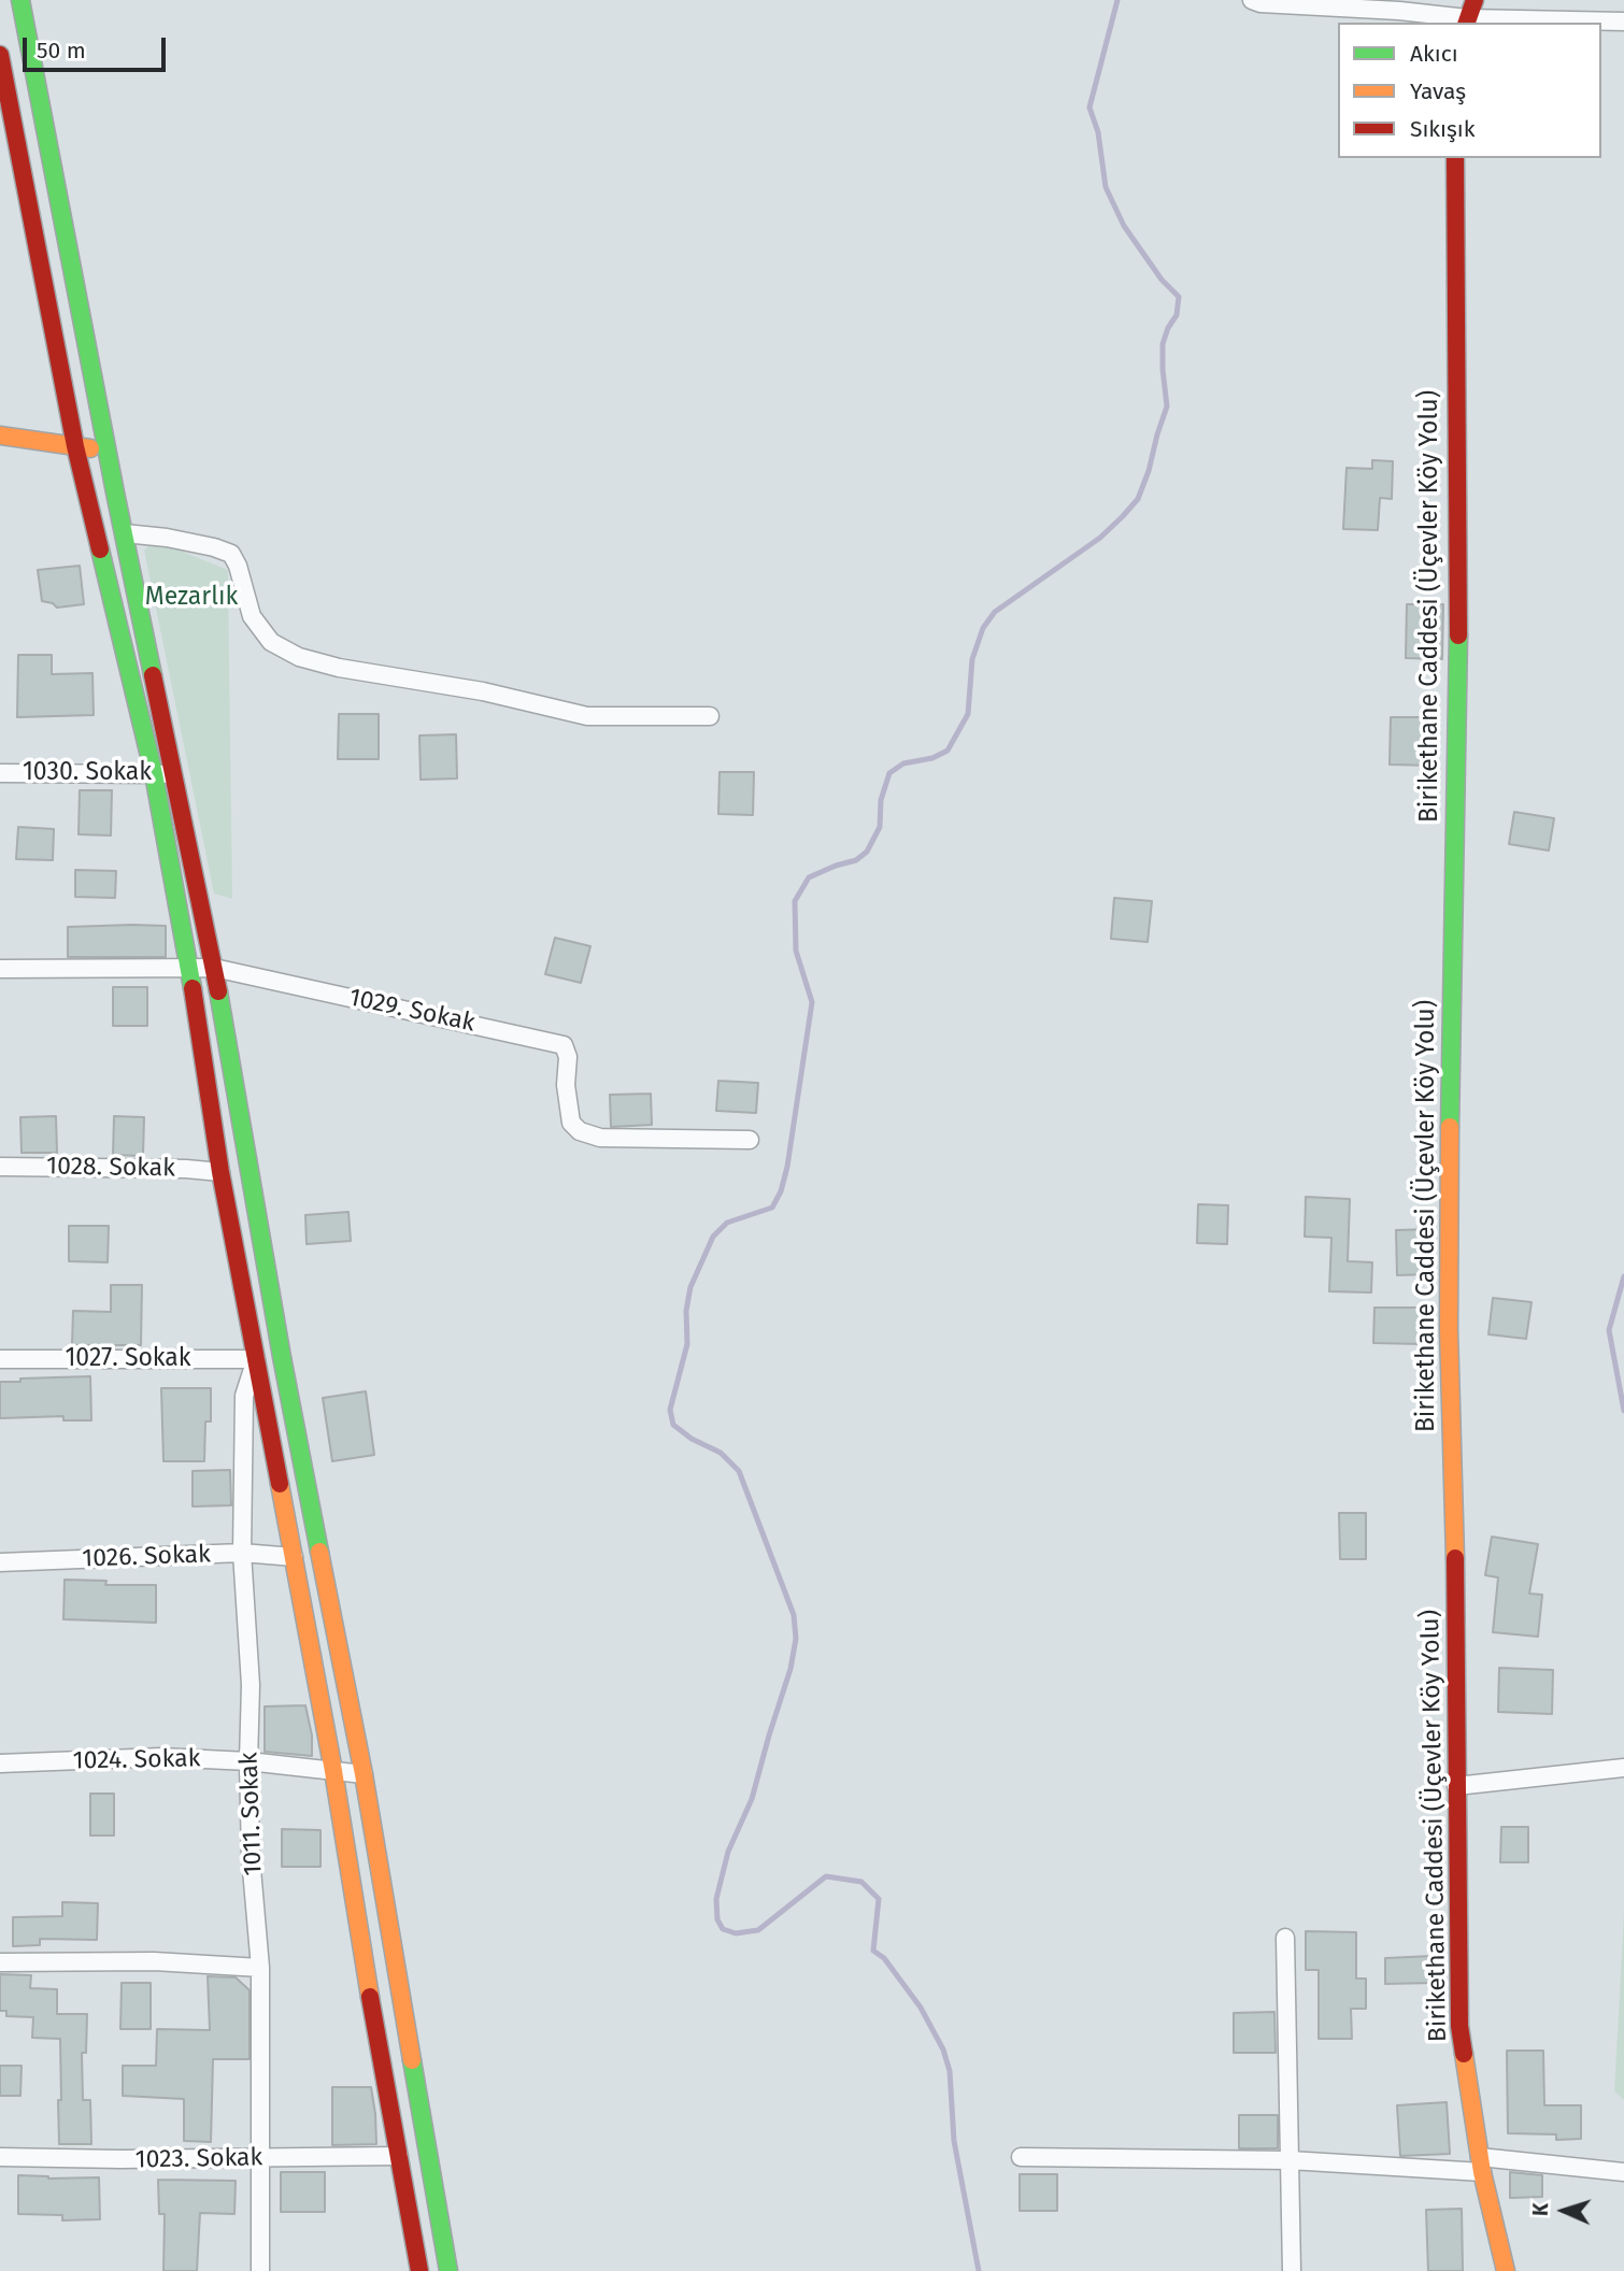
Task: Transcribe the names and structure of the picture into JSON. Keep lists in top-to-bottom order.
{
  "streets": {
    "street": [
      "Birikethane Caddesi (Üçevler Köy Yolu)",
      "1030. Sokak",
      "1029. Sokak",
      "1028. Sokak",
      "1027. Sokak",
      "1026. Sokak",
      "1024. Sokak",
      "1011. Sokak",
      "1023. Sokak"
    ]
  },
  "crossings": [
    ["1027. Sokak", "1011. Sokak"],
    ["1026. Sokak", "1011. Sokak"],
    ["1024. Sokak", "1011. Sokak"],
    ["1011. Sokak", "1023. Sokak"]
  ],
  "parks": ["Mezarlık"],
  "legend": ["Akıcı", "Yavaş", "Sıkışık"],
  "scale_bar": "50 m",
  "north": "left"
}
